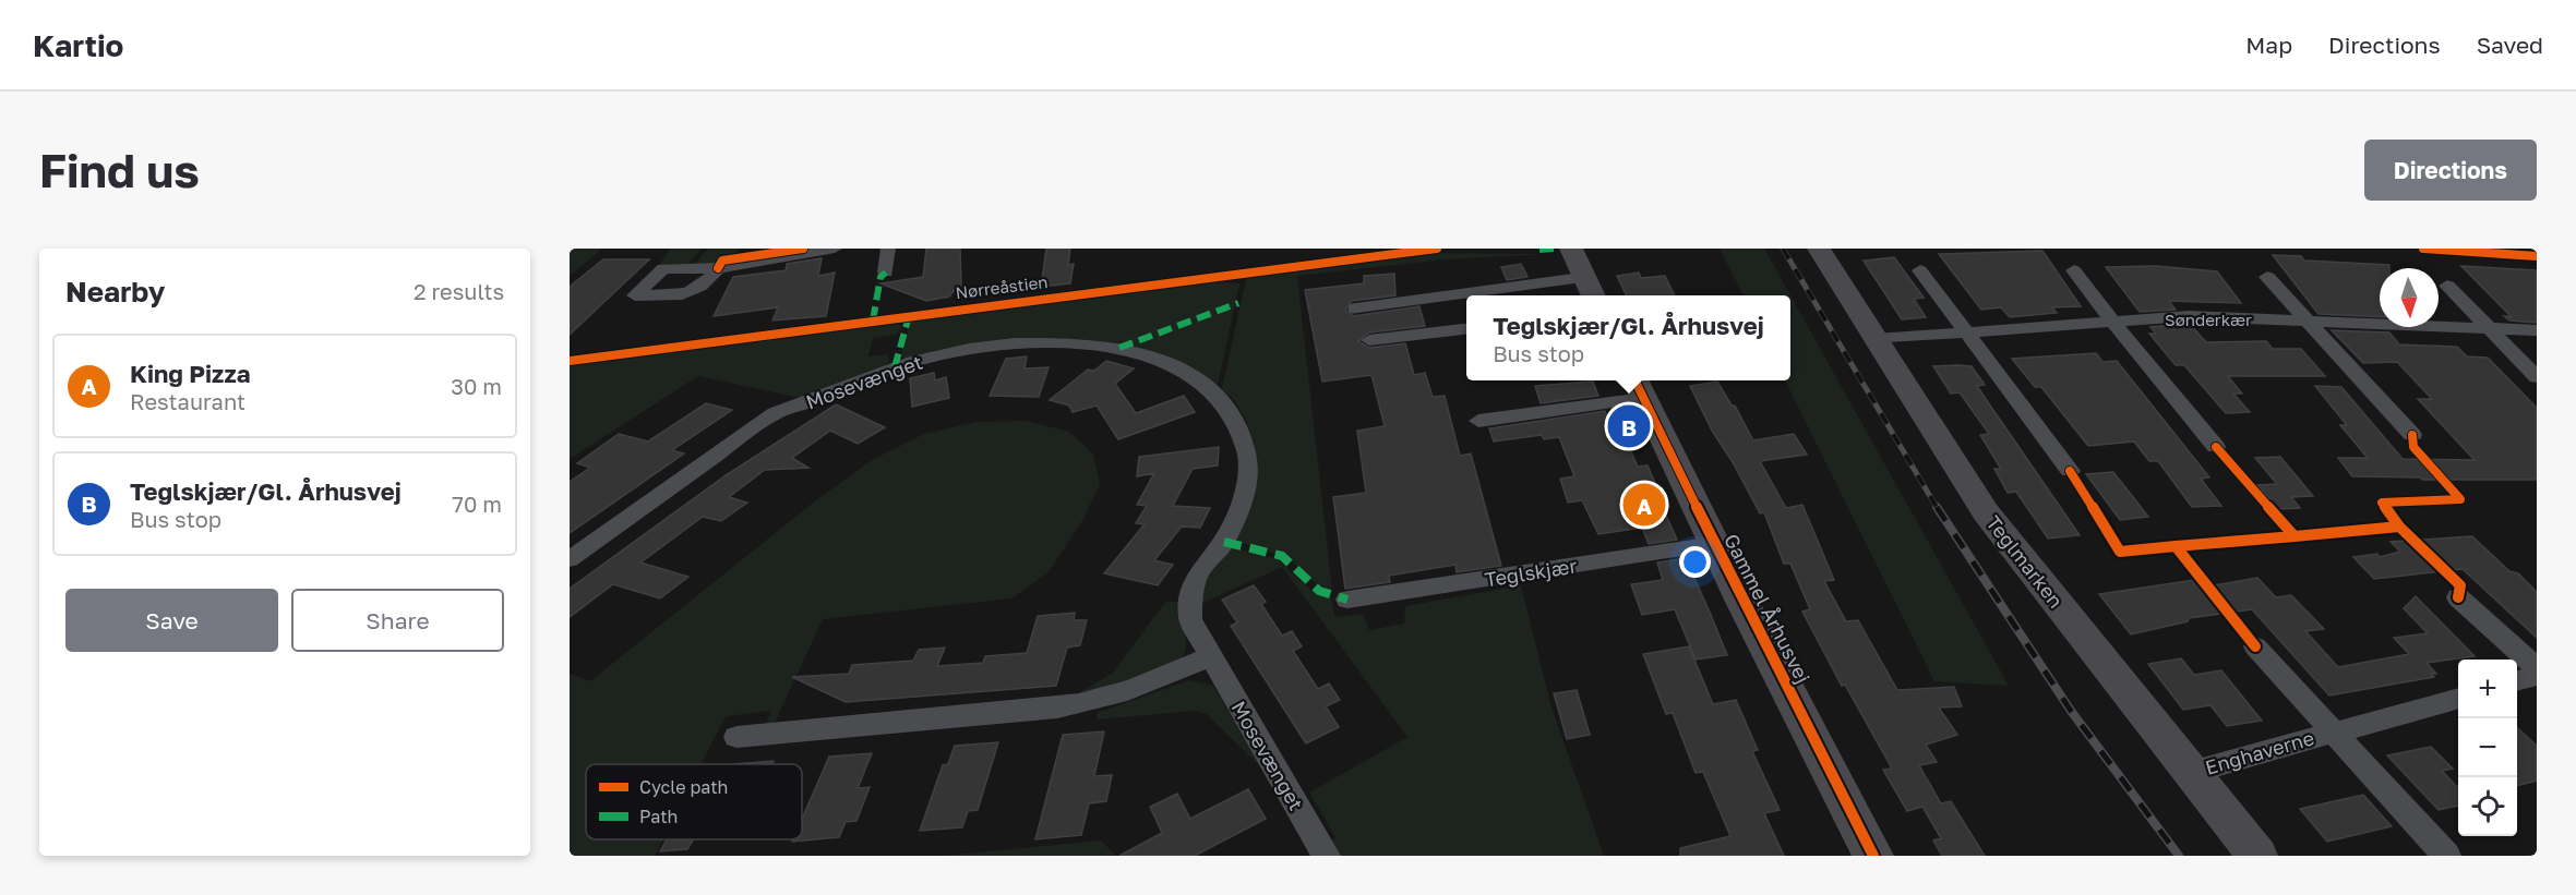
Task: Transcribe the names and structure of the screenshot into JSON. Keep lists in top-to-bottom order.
{
  "streets": {
    "street": [
      "Sønderkær",
      "Mosevænget",
      "Teglmarken",
      "Teglskjær",
      "Gammel Århusvej",
      "Enghaverne"
    ],
    "cycle path": ["Nørreåstien"]
  },
  "crossings": [
    ["Sønderkær", "Teglmarken"],
    ["Teglmarken", "Enghaverne"],
    ["Teglskjær", "Gammel Århusvej"]
  ],
  "legend": ["Cycle path", "Path"],
  "north": "bottom",
  "page": {
    "header": "Kartio",
    "nav": ["Map", "Directions", "Saved"],
    "buttons": [
      "Directions",
      ["Save", "Share"]
    ],
    "title": "Find us",
    "heading": ["Nearby", "2 results"],
    "popup": ["Teglskjær/Gl. Århusvej", "Bus stop"],
    "list": [
      {
        "mark": "A",
        "name": "King Pizza",
        "note": "Restaurant",
        "value": "30 m"
      },
      {
        "mark": "B",
        "name": "Teglskjær/Gl. Århusvej",
        "note": "Bus stop",
        "value": "70 m"
      }
    ],
    "pins": ["B", "A"],
    "map_buttons": ["+", "−"]
  }
}
